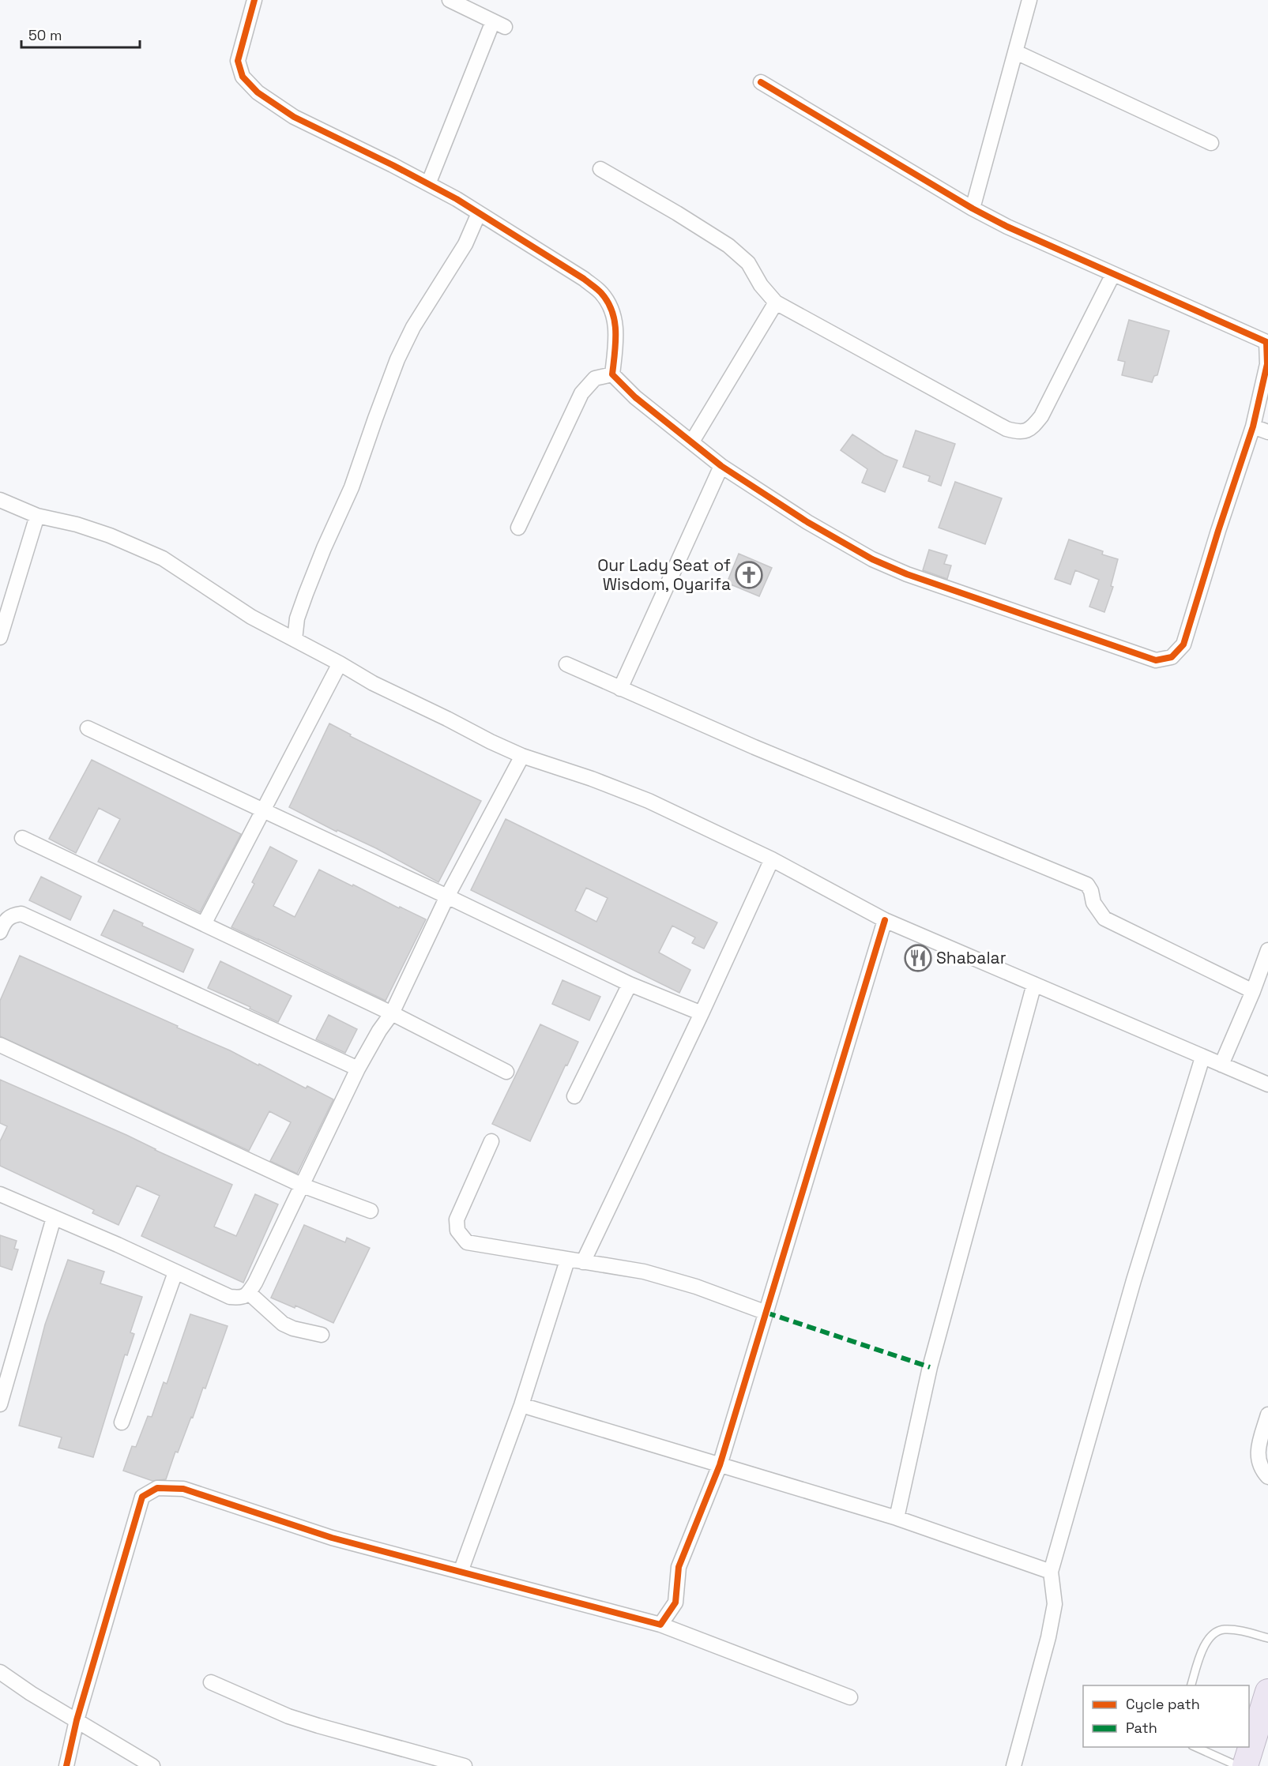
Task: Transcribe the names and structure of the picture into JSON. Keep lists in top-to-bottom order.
{
  "places": {
    "church": ["Our Lady Seat of Wisdom, Oyarifa"],
    "restaurant": ["Shabalar"]
  },
  "legend": ["Cycle path", "Path"],
  "scale_bar": "50 m"
}
